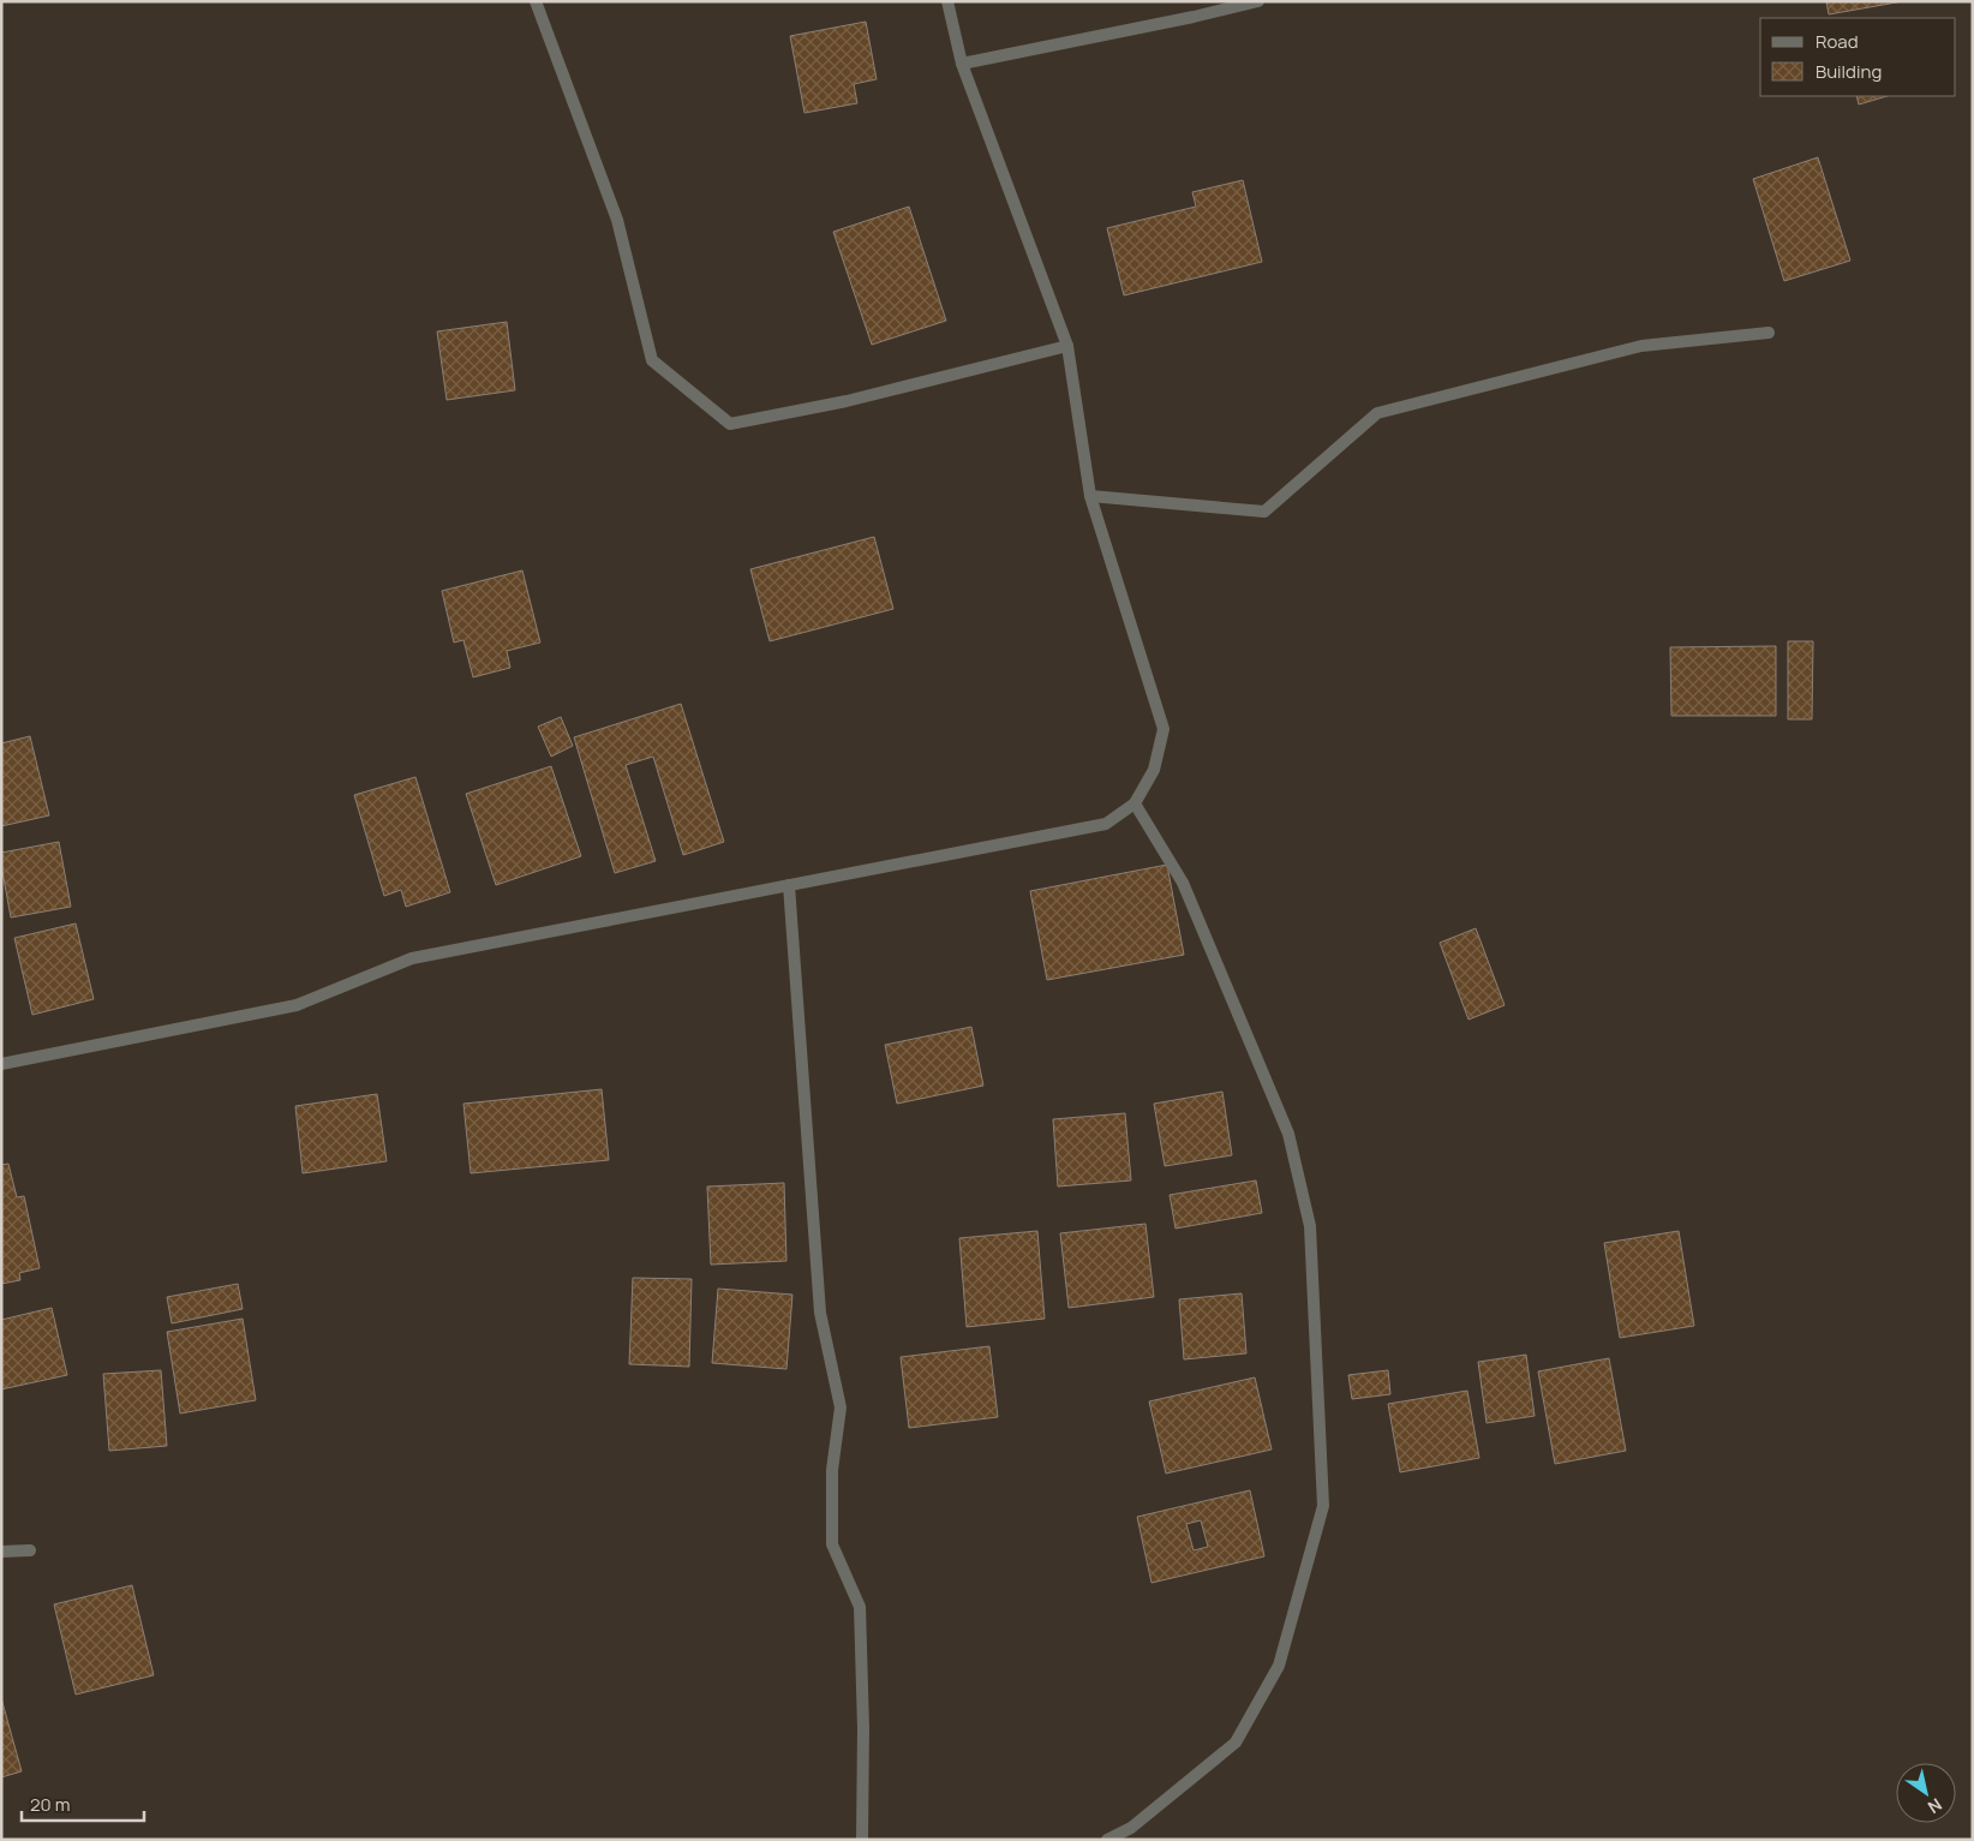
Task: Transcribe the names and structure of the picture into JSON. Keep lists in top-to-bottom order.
{
  "legend": ["Road", "Building"],
  "scale_bar": "20 m",
  "north": "bottom right"
}
